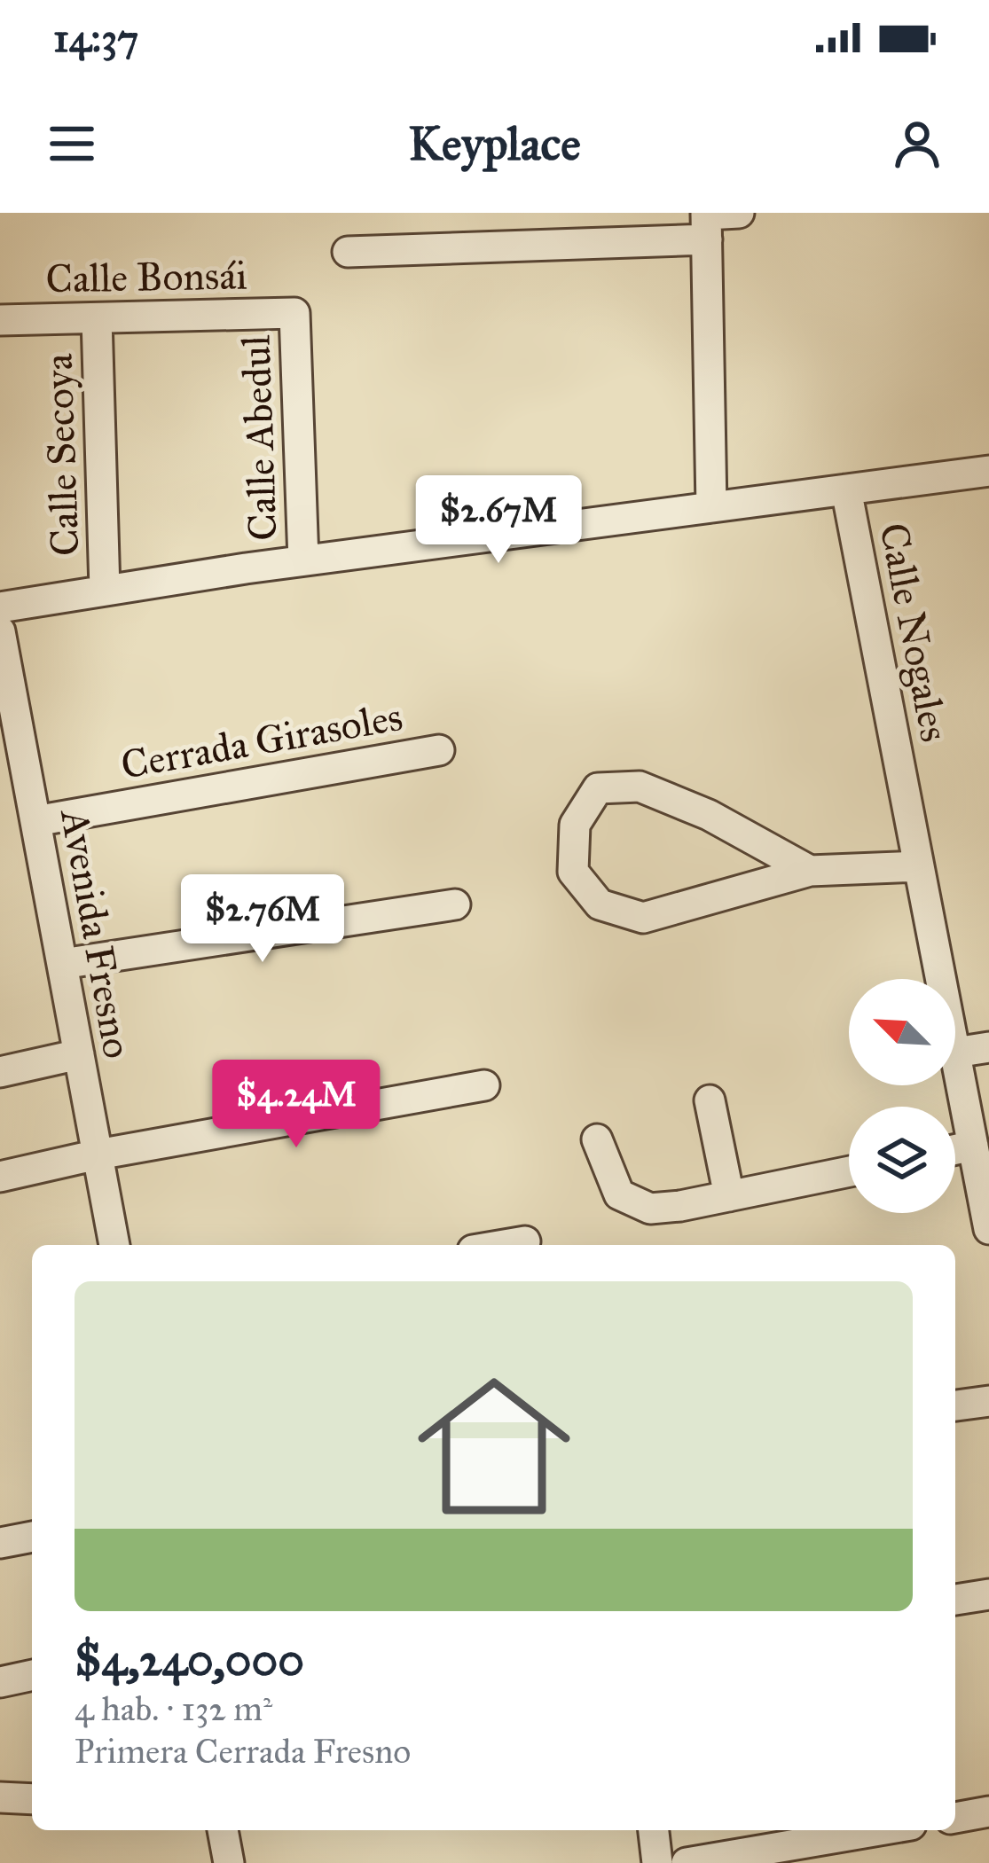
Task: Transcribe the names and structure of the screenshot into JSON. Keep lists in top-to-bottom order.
{
  "streets": {
    "street": [
      "Calle Bonsái",
      "Calle Abedul",
      "Calle Secoya",
      "Calle Nogales",
      "Cerrada Girasoles",
      "Avenida Fresno"
    ]
  },
  "crossings": [
    ["Calle Bonsái", "Calle Abedul"],
    ["Calle Bonsái", "Calle Secoya"],
    ["Cerrada Girasoles", "Avenida Fresno"]
  ],
  "north": "top left",
  "page": {
    "status": "14:37",
    "header": "Keyplace",
    "price": ["$2.67M", "$2.76M", "$4.24M"],
    "list": [
      {
        "name": "$4,240,000",
        "note": "4 hab. · 132 m² · Primera Cerrada Fresno"
      }
    ]
  }
}
